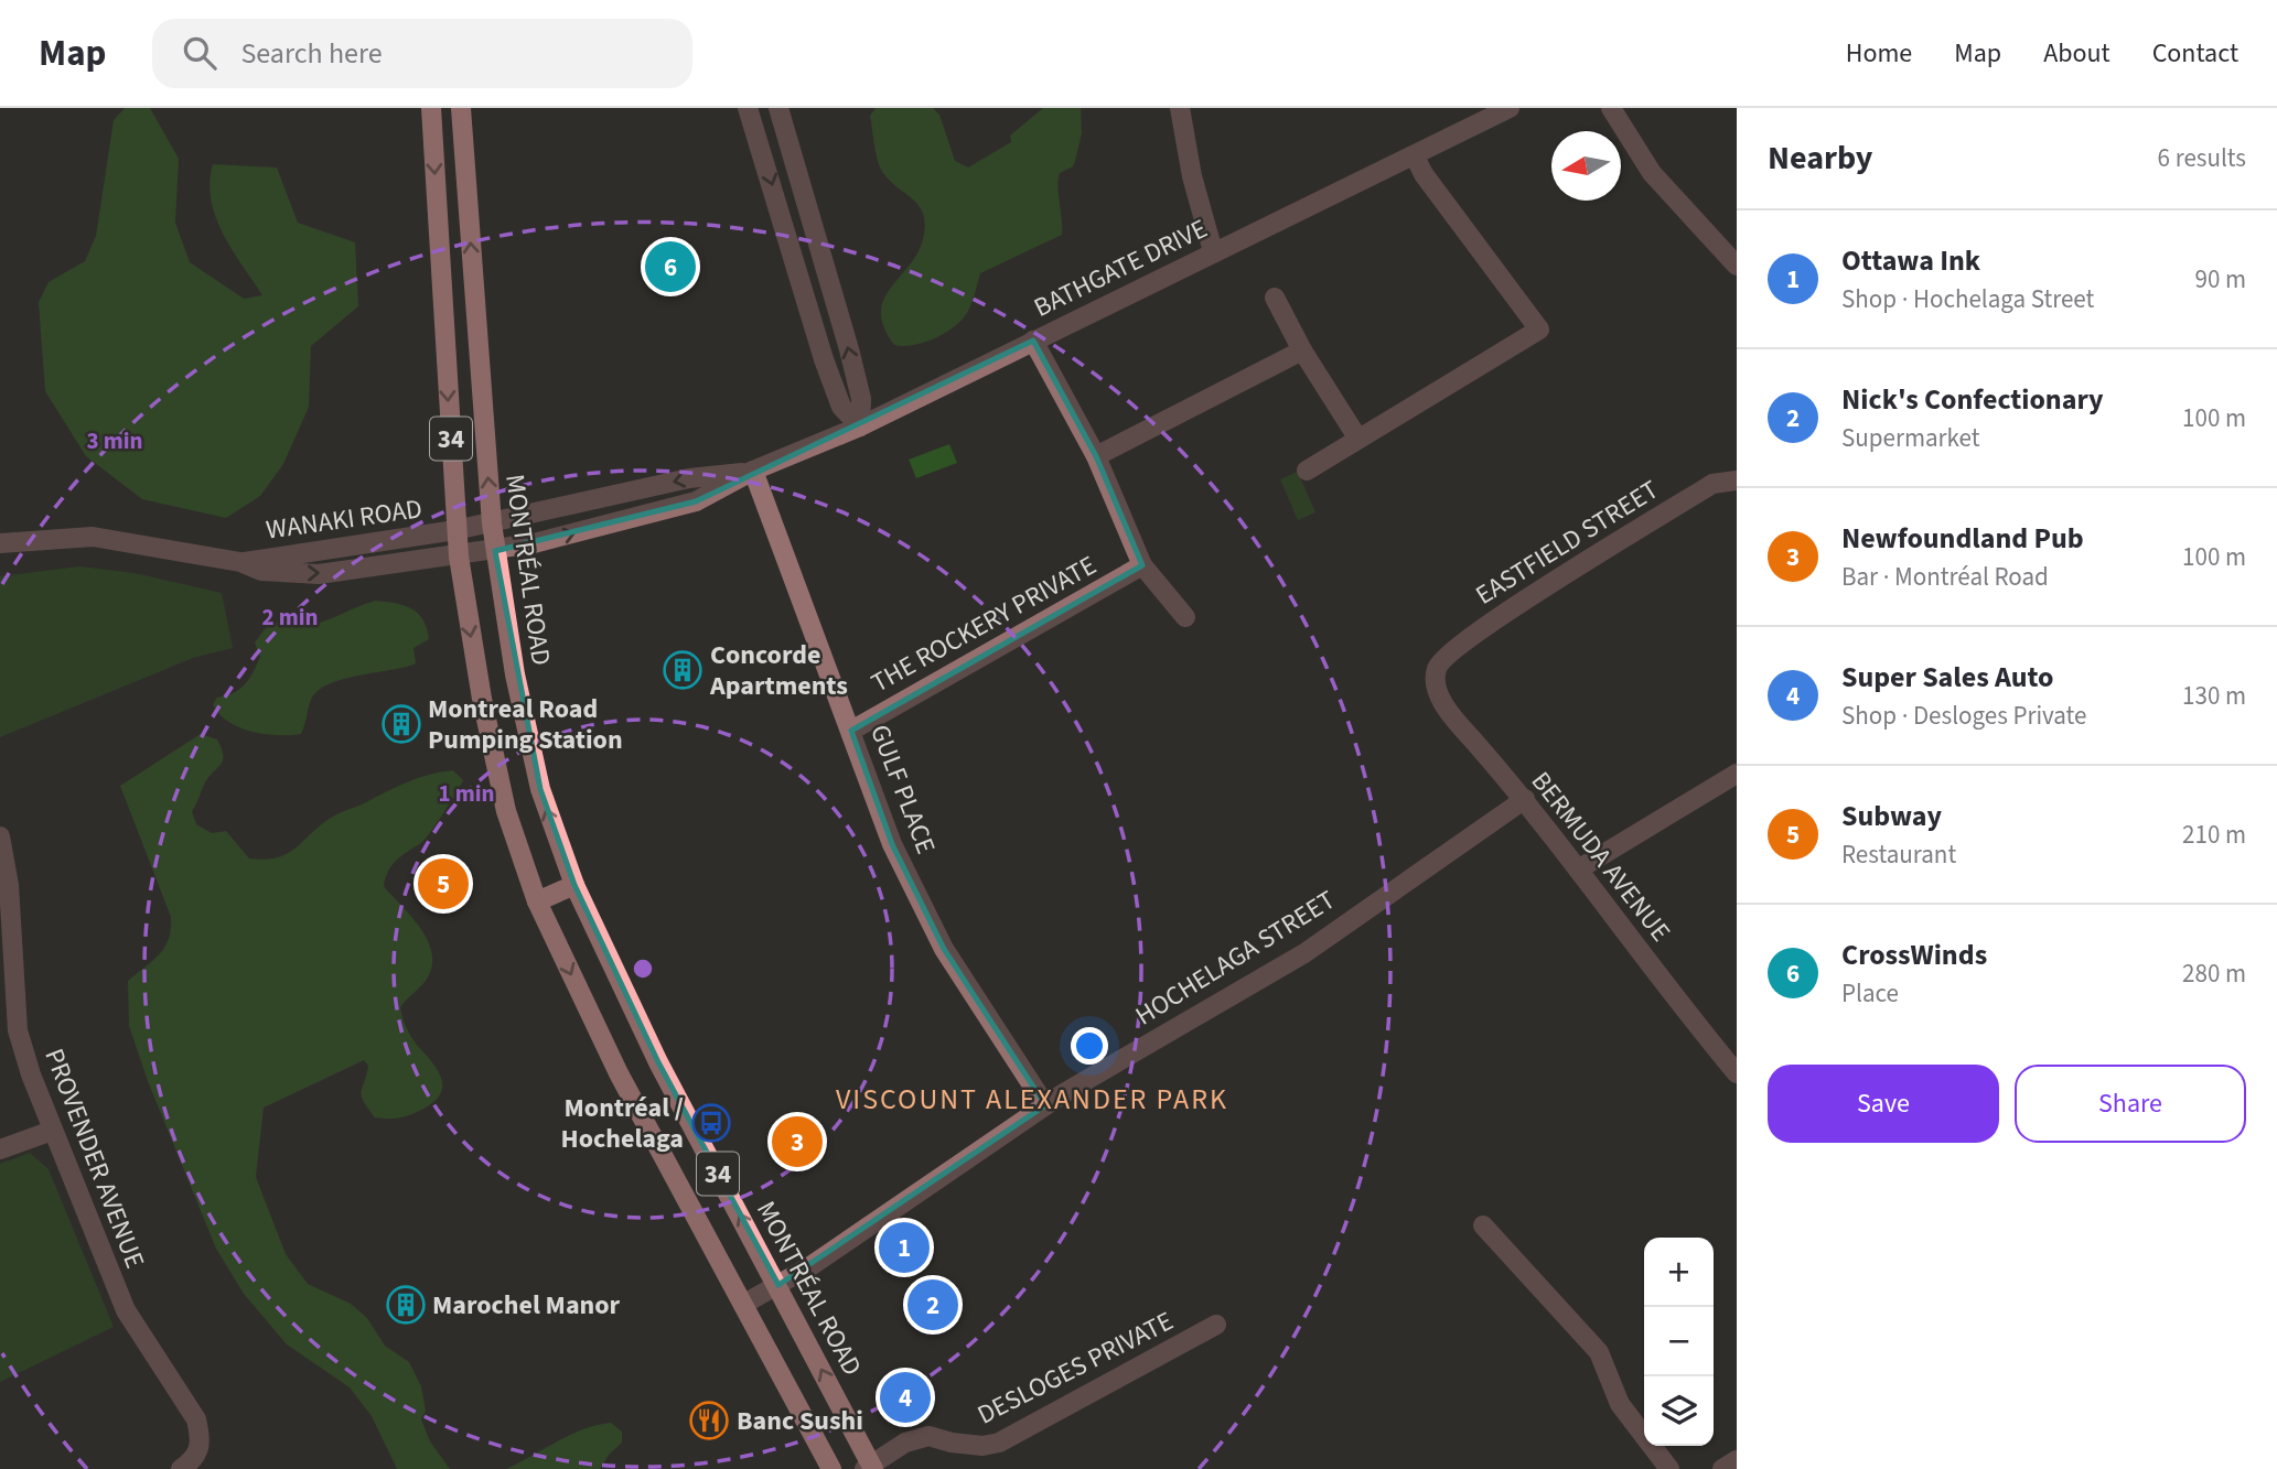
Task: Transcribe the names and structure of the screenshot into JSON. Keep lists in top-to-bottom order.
{
  "streets": {
    "main road": ["34", "MONTRÉAL ROAD"],
    "street": [
      "BATHGATE DRIVE",
      "WANAKI ROAD",
      "EASTFIELD STREET",
      "THE ROCKERY PRIVATE",
      "GULF PLACE",
      "BERMUDA AVENUE",
      "HOCHELAGA STREET",
      "PROVENDER AVENUE",
      "DESLOGES PRIVATE"
    ]
  },
  "crossings": [
    ["BATHGATE DRIVE", "34"],
    ["BATHGATE DRIVE", "WANAKI ROAD"],
    ["BATHGATE DRIVE", "MONTRÉAL ROAD"],
    ["BATHGATE DRIVE", "GULF PLACE"],
    ["34", "WANAKI ROAD"],
    ["34", "HOCHELAGA STREET"],
    ["EASTFIELD STREET", "BERMUDA AVENUE"],
    ["MONTRÉAL ROAD", "HOCHELAGA STREET"],
    ["MONTRÉAL ROAD", "DESLOGES PRIVATE"],
    ["THE ROCKERY PRIVATE", "GULF PLACE"],
    ["GULF PLACE", "HOCHELAGA STREET"],
    ["BERMUDA AVENUE", "HOCHELAGA STREET"]
  ],
  "districts": ["VISCOUNT ALEXANDER PARK"],
  "places": {
    "building": ["Concorde Apartments", "Montreal Road Pumping Station", "Marochel Manor"],
    "bus stop": ["Montréal / Hochelaga"],
    "restaurant": ["Banc Sushi"]
  },
  "north": "left",
  "page": {
    "header": "Map",
    "search": "Search here",
    "nav": [
      "Home",
      "Map",
      "About",
      "Contact"
    ],
    "heading": ["Nearby", "6 results"],
    "list": [
      {
        "mark": "1",
        "name": "Ottawa Ink",
        "note": "Shop · Hochelaga Street",
        "value": "90 m"
      },
      {
        "mark": "2",
        "name": "Nick's Confectionary",
        "note": "Supermarket",
        "value": "100 m"
      },
      {
        "mark": "3",
        "name": "Newfoundland Pub",
        "note": "Bar · Montréal Road",
        "value": "100 m"
      },
      {
        "mark": "4",
        "name": "Super Sales Auto",
        "note": "Shop · Desloges Private",
        "value": "130 m"
      },
      {
        "mark": "5",
        "name": "Subway",
        "note": "Restaurant",
        "value": "210 m"
      },
      {
        "mark": "6",
        "name": "CrossWinds",
        "note": "Place",
        "value": "280 m"
      }
    ],
    "pins": [
      "6",
      "5",
      "3",
      "1",
      "2",
      "4"
    ],
    "buttons": ["Save", "Share"],
    "map_buttons": ["+", "−"]
  },
  "rings": ["3 min", "2 min", "1 min"]
}
